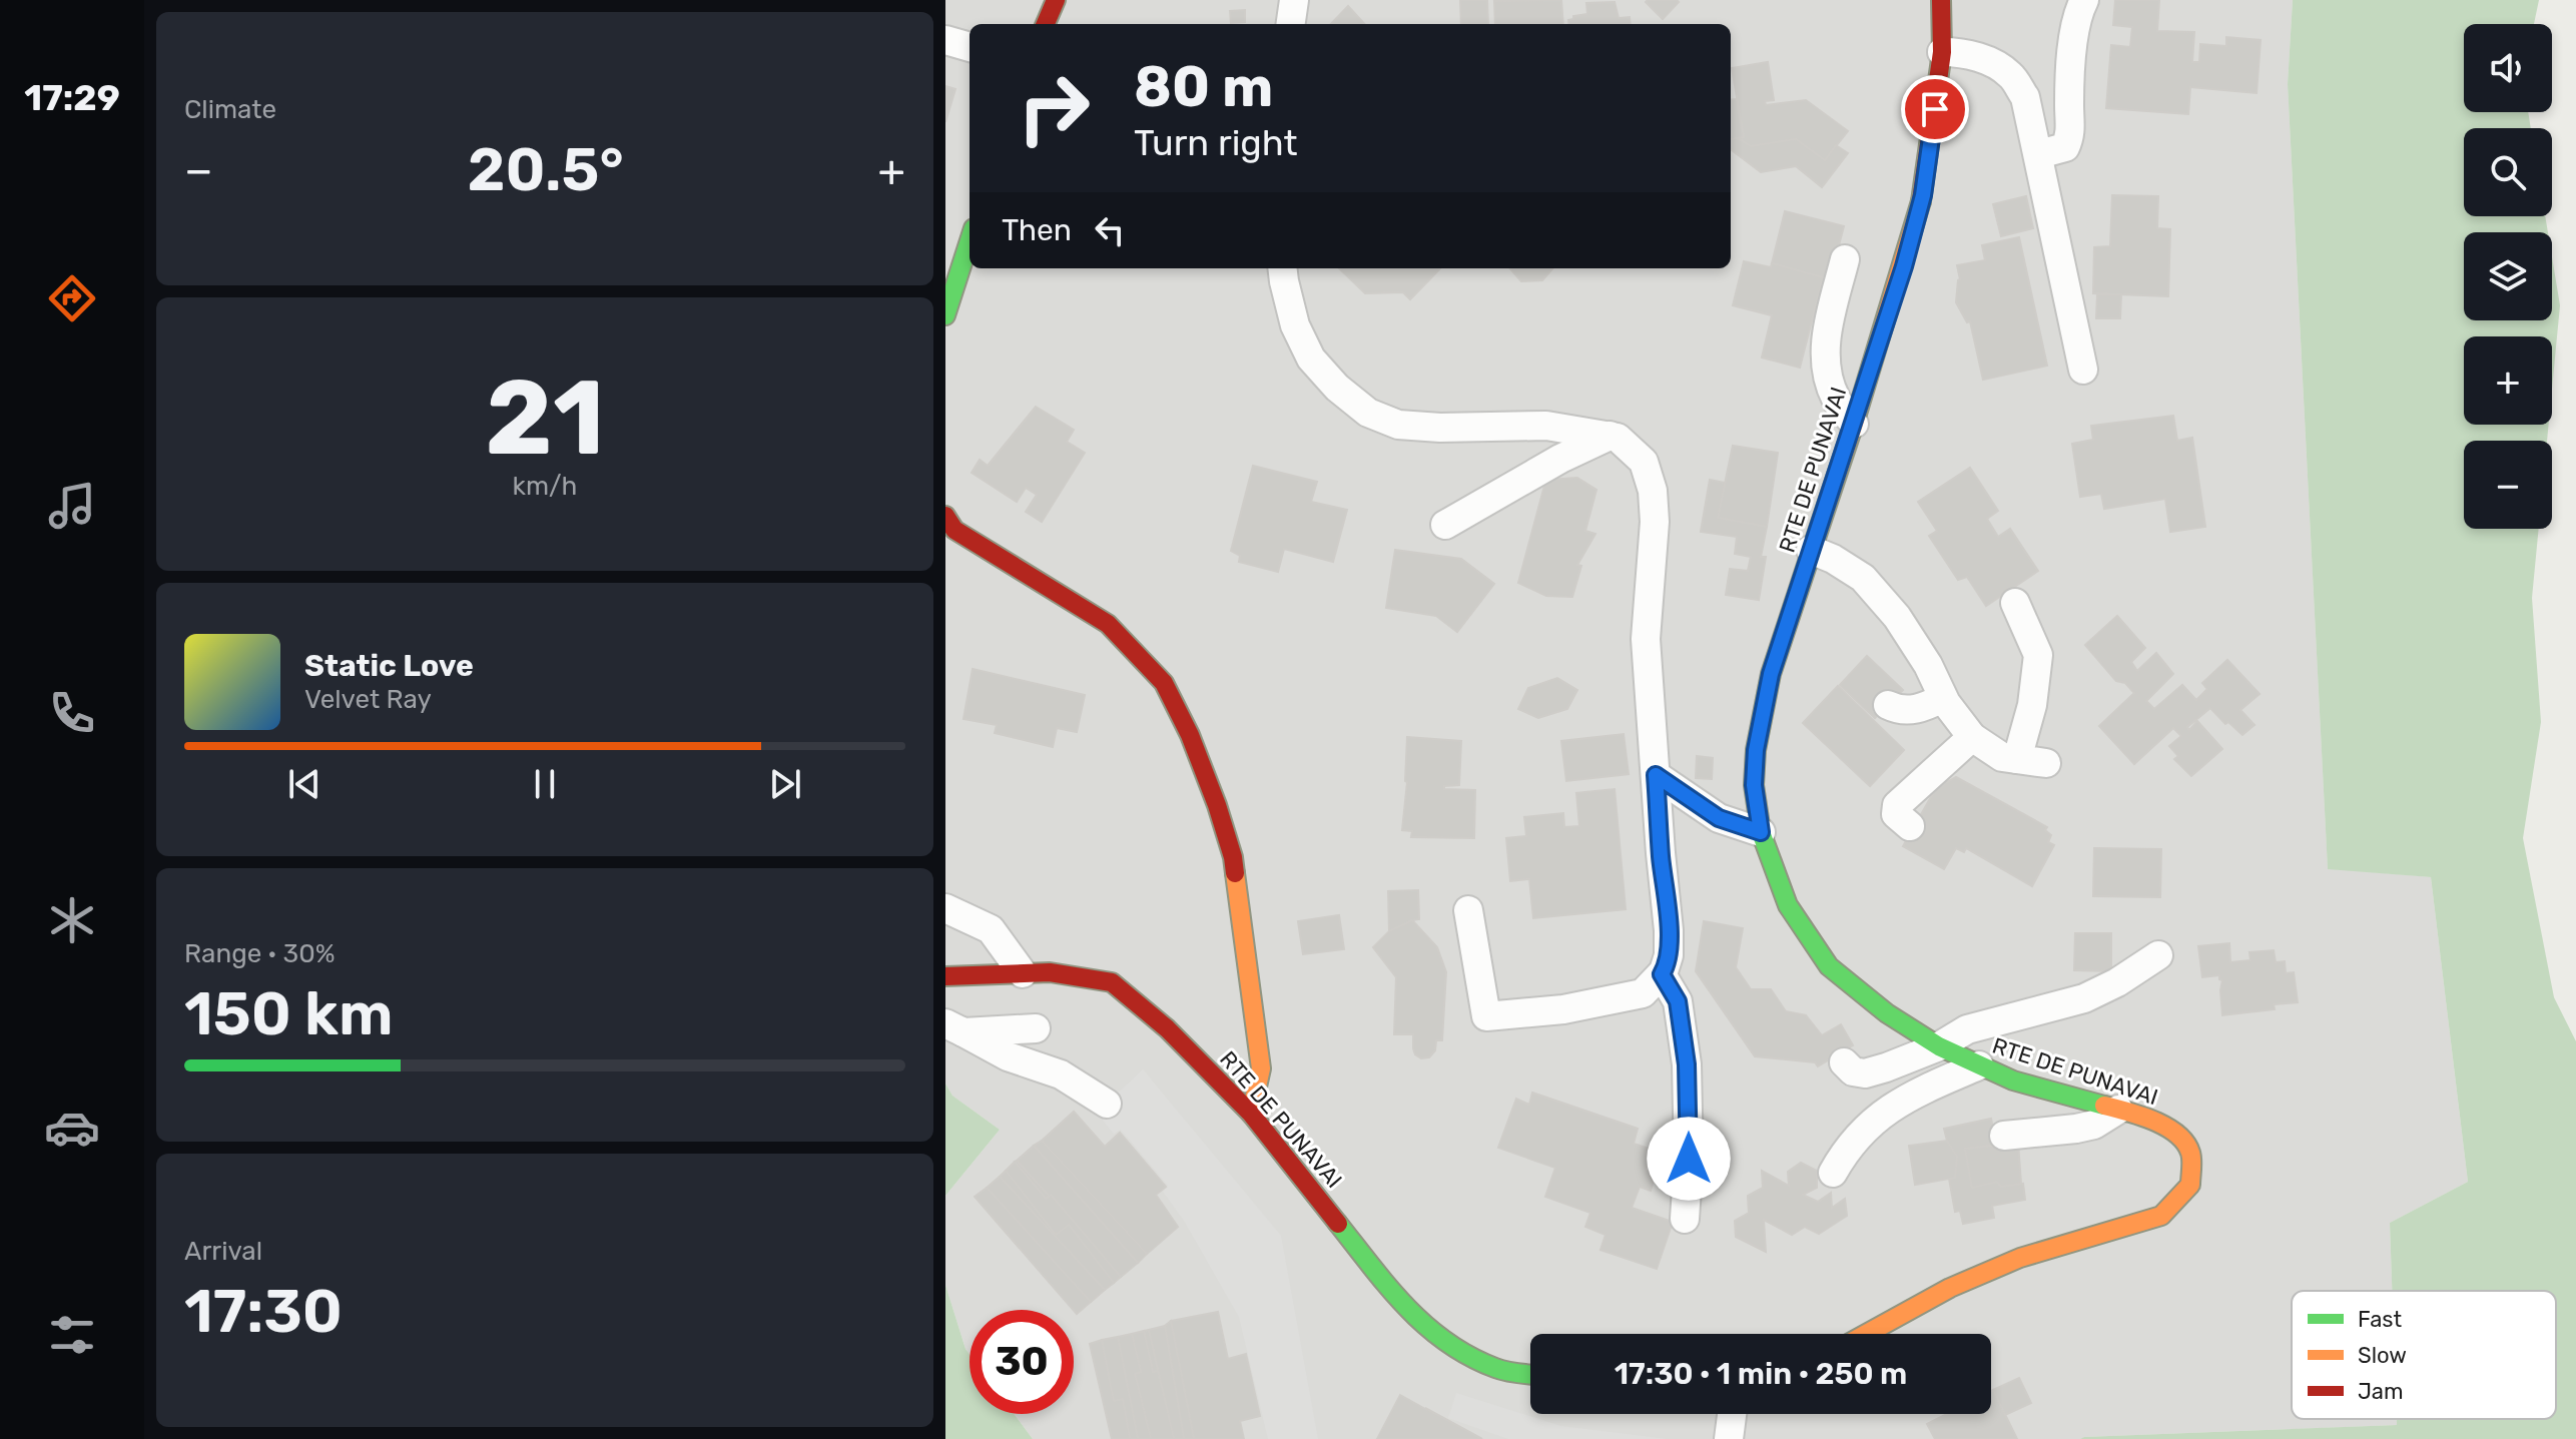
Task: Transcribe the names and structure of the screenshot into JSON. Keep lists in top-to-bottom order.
{
  "streets": {
    "main road": ["RTE DE PUNAVAI"]
  },
  "legend": ["Fast", "Slow", "Jam"],
  "page": {
    "tabs": "17:29",
    "tile": [
      "Climate",
      ["21", "km/h"],
      ["Range · 30%", "150 km"],
      ["Arrival", "17:30"]
    ],
    "map_buttons": ["+", "−"],
    "turn": ["80 m", "Turn right"],
    "heat": ["−", "20.5°", "+"],
    "then": "Then",
    "song": ["Static Love", "Velvet Ray"],
    "limit": "30",
    "trip": "17:30 · 1 min · 250 m"
  }
}
